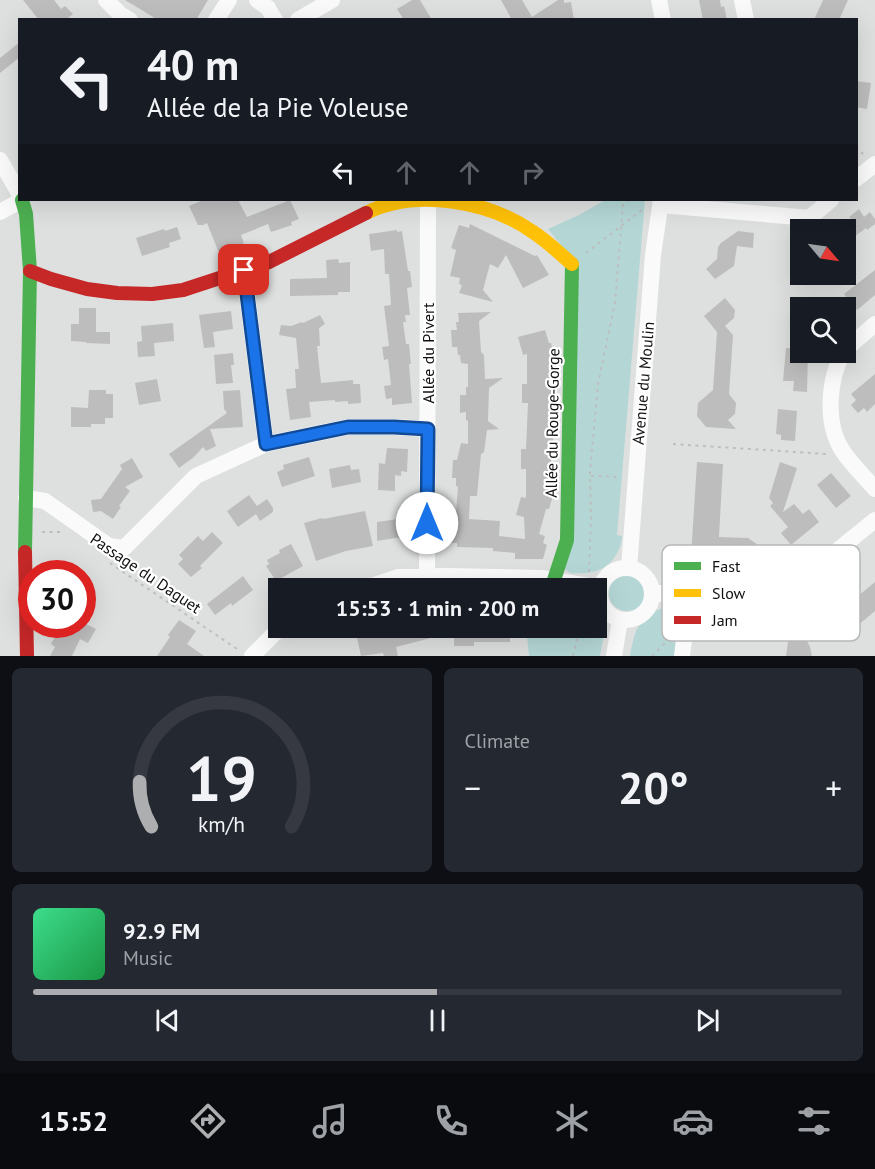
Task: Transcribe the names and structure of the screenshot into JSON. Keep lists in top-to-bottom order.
{
  "streets": {
    "street": ["Allée du Pivert", "Avenue du Moulin", "Allée du Rouge-Gorge"],
    "path": ["Passage du Daguet"]
  },
  "legend": ["Fast", "Slow", "Jam"],
  "north": "bottom right",
  "page": {
    "turn": ["40 m", "Allée de la Pie Voleuse"],
    "limit": "30",
    "trip": "15:53 · 1 min · 200 m",
    "tile": "Climate",
    "heat": ["−", "20°", "+"],
    "song": ["92.9 FM", "Music"],
    "tabs": "15:52",
    "gauge": ["19", "km/h"]
  }
}
